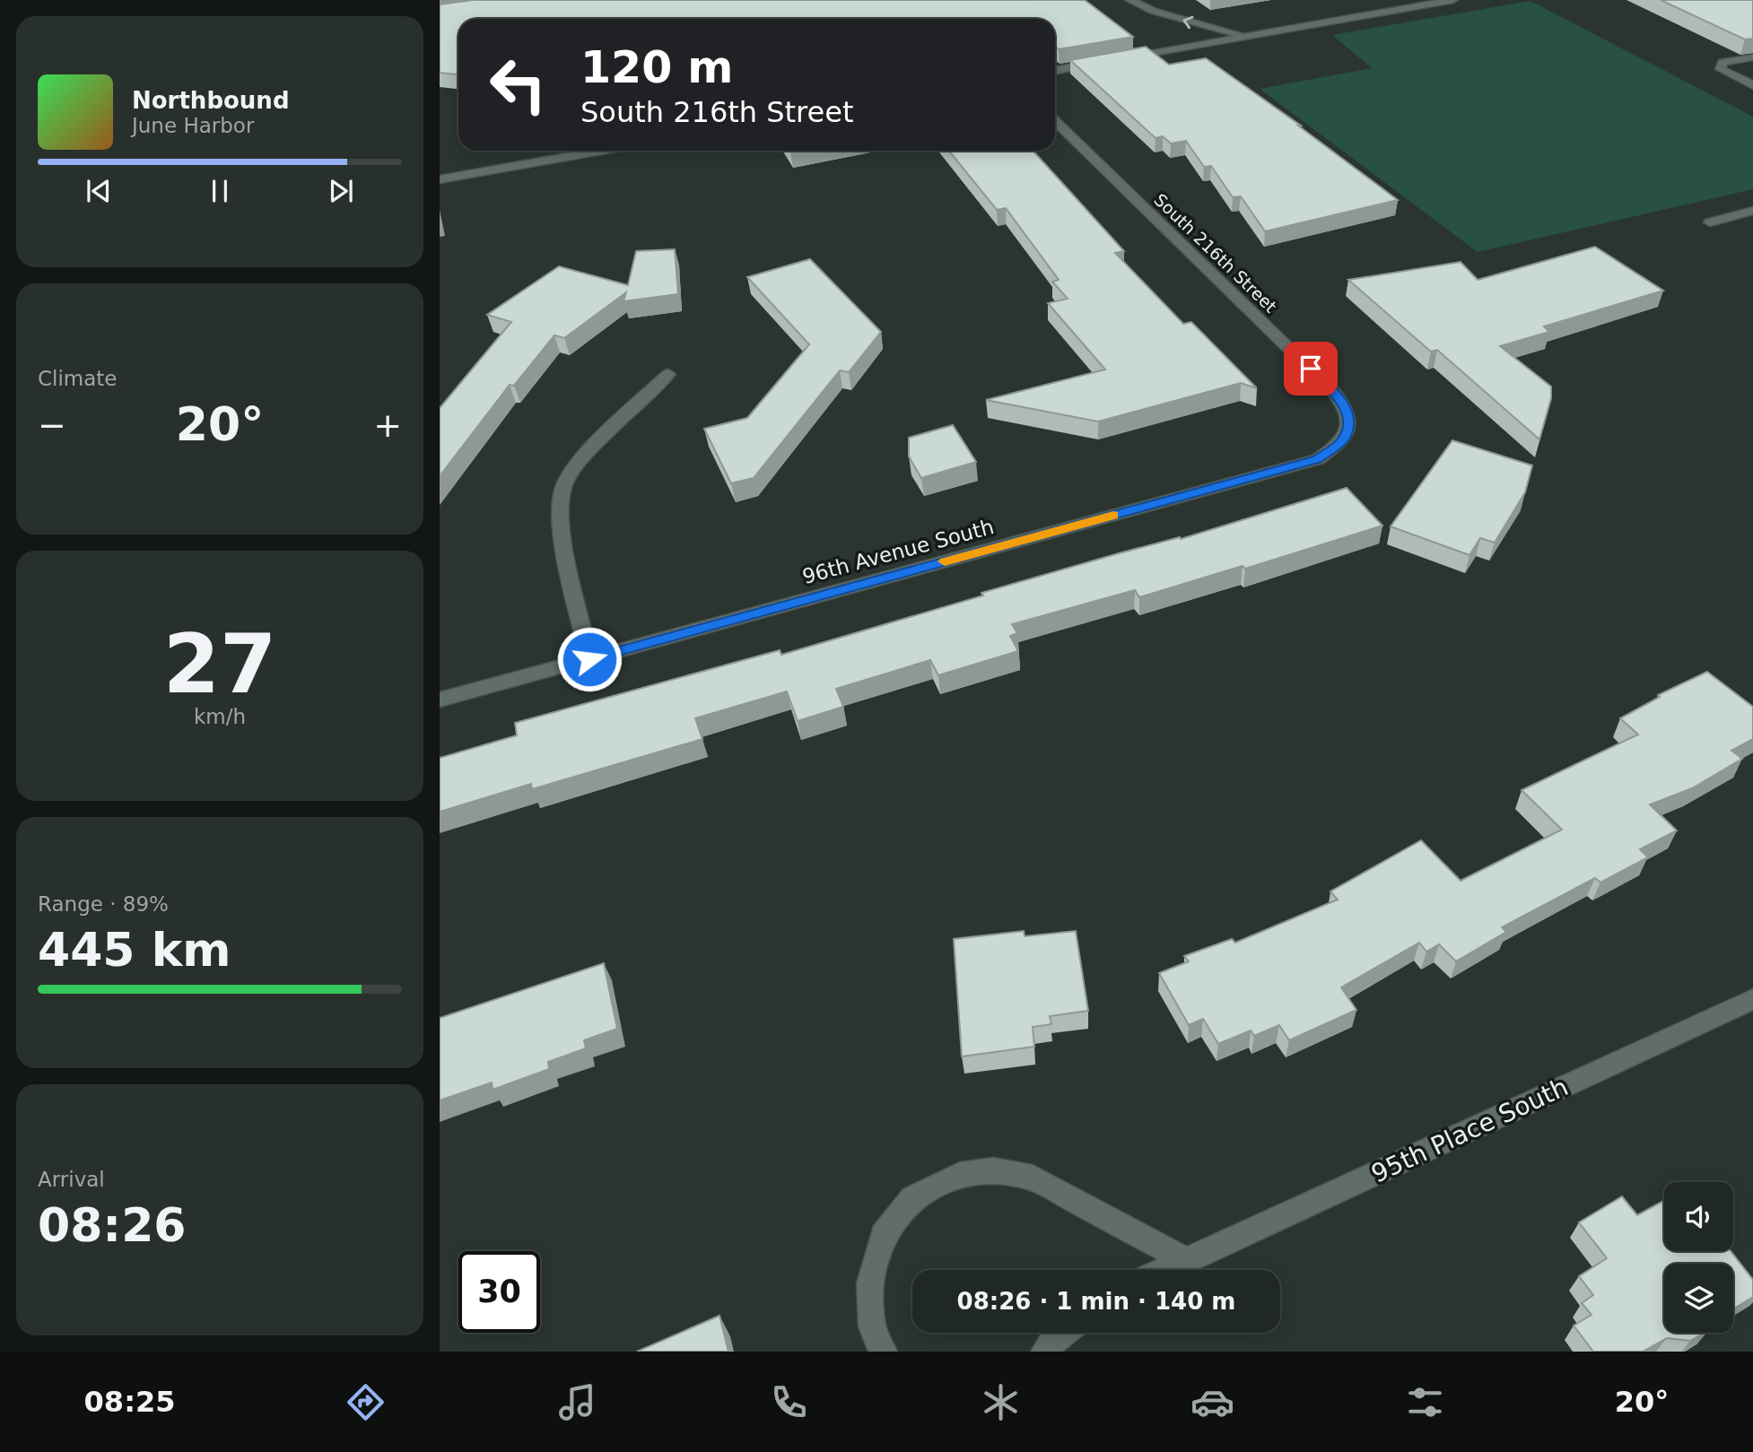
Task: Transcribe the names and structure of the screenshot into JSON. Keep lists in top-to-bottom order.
{
  "streets": {
    "street": ["South 216th Street", "96th Avenue South", "95th Place South"]
  },
  "crossings": [
    ["South 216th Street", "96th Avenue South"]
  ],
  "page": {
    "turn": ["120 m", "South 216th Street"],
    "song": ["Northbound", "June Harbor"],
    "tile": [
      "Climate",
      ["27", "km/h"],
      ["Range · 89%", "445 km"],
      ["Arrival", "08:26"]
    ],
    "heat": ["−", "20°", "+"],
    "limit": "30",
    "trip": "08:26 · 1 min · 140 m",
    "tabs": ["08:25", "20°"]
  }
}
